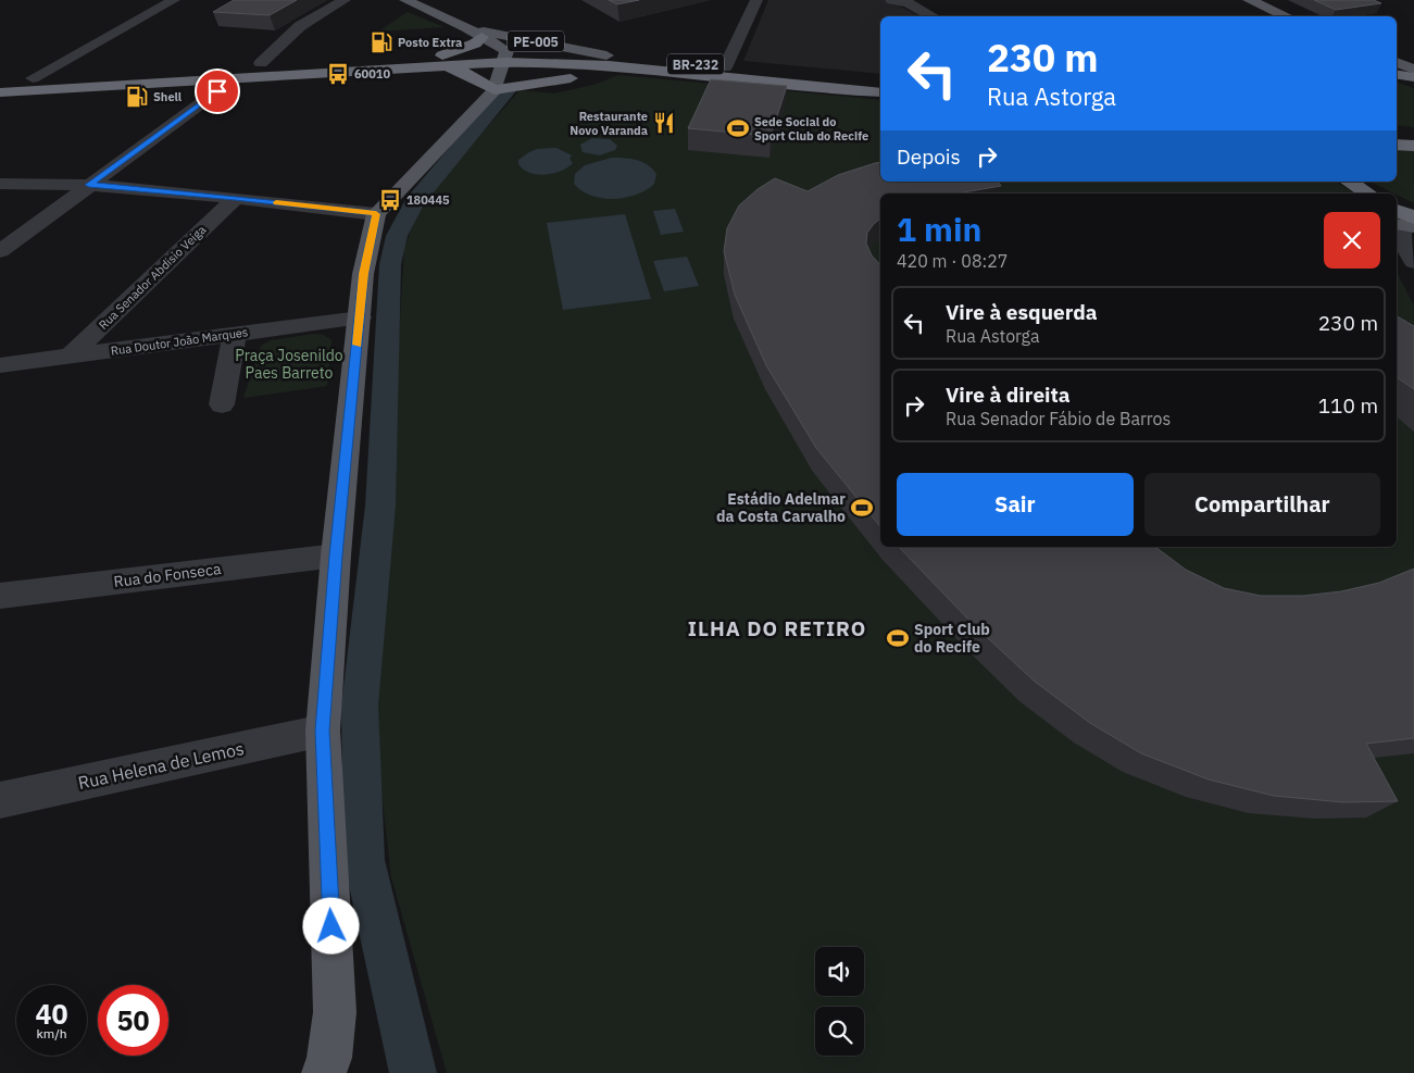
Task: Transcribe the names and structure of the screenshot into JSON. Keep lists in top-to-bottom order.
{
  "streets": {
    "highway": ["BR-232"],
    "main road": ["PE-005"],
    "street": [
      "Rua Senador Abdisio Veiga",
      "Rua Doutor João Marques",
      "Rua do Fonseca",
      "Rua Helena de Lemos"
    ]
  },
  "crossings": [
    ["PE-005", "BR-232"],
    ["Rua Senador Abdisio Veiga", "Rua Doutor João Marques"]
  ],
  "districts": ["ILHA DO RETIRO"],
  "parks": ["Praça Josenildo Paes Barreto"],
  "places": {
    "fuel station": ["Posto Extra", "Shell"],
    "bus stop": ["60010", "180445"],
    "restaurant": ["Restaurante Novo Varanda"],
    "sports": ["Sede Social do Sport Club do Recife", "Estádio Adelmar da Costa Carvalho", "Sport Club do Recife"]
  },
  "page": {
    "turn": ["230 m", "Rua Astorga"],
    "then": "Depois",
    "heading": ["1 min", "420 m · 08:27"],
    "list": [
      {
        "name": "Vire à esquerda",
        "note": "Rua Astorga",
        "value": "230 m"
      },
      {
        "name": "Vire à direita",
        "note": "Rua Senador Fábio de Barros",
        "value": "110 m"
      }
    ],
    "buttons": ["Sair", "Compartilhar"],
    "speed": "40 km/h",
    "limit": "50"
  }
}
